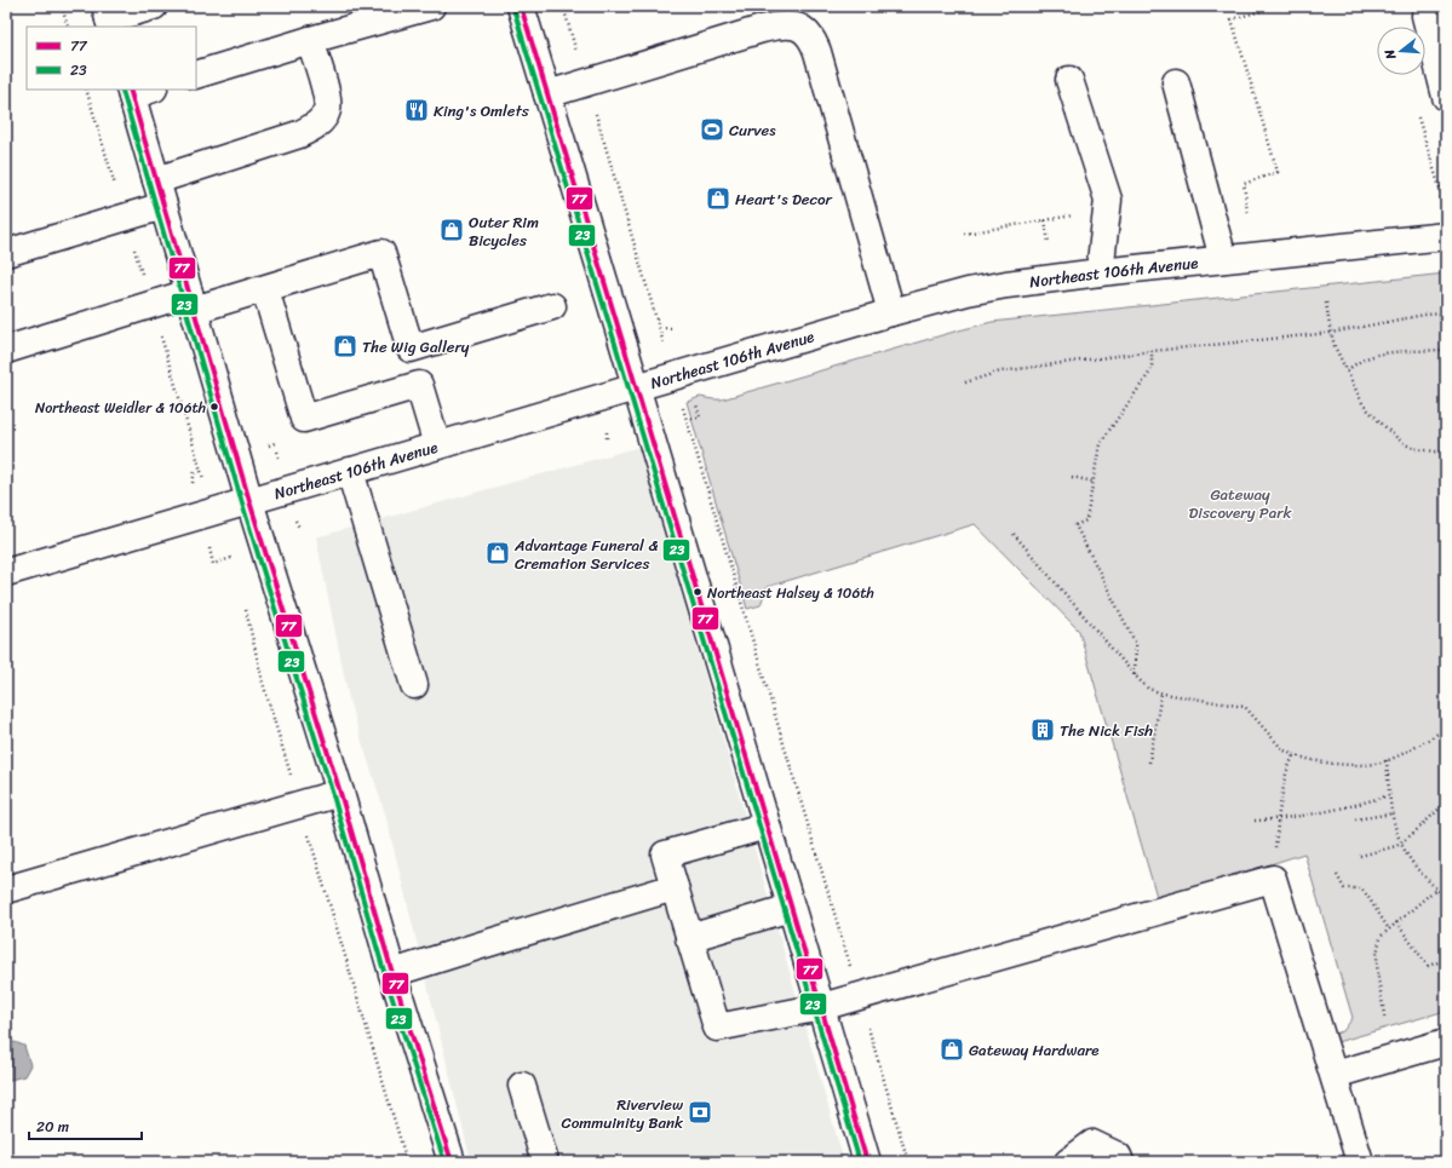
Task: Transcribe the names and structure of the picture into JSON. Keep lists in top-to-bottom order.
{
  "streets": {
    "main road": ["Northeast 106th Avenue"]
  },
  "parks": ["Gateway Discovery Park"],
  "places": {
    "restaurant": ["King's Omlets"],
    "sports": ["Curves"],
    "shop": [
      "Heart's Decor",
      "Outer Rim Bicycles",
      "The Wig Gallery",
      "Advantage Funeral & Cremation Services",
      "Gateway Hardware"
    ],
    "other": ["Northeast Weidler & 106th", "Northeast Halsey & 106th"],
    "building": ["The Nick Fish"],
    "bank": ["Riverview Commuinity Bank"]
  },
  "lines": ["transit line 77", "transit line 23"],
  "legend": ["77", "23"],
  "scale_bar": "20 m",
  "north": "left"
}
